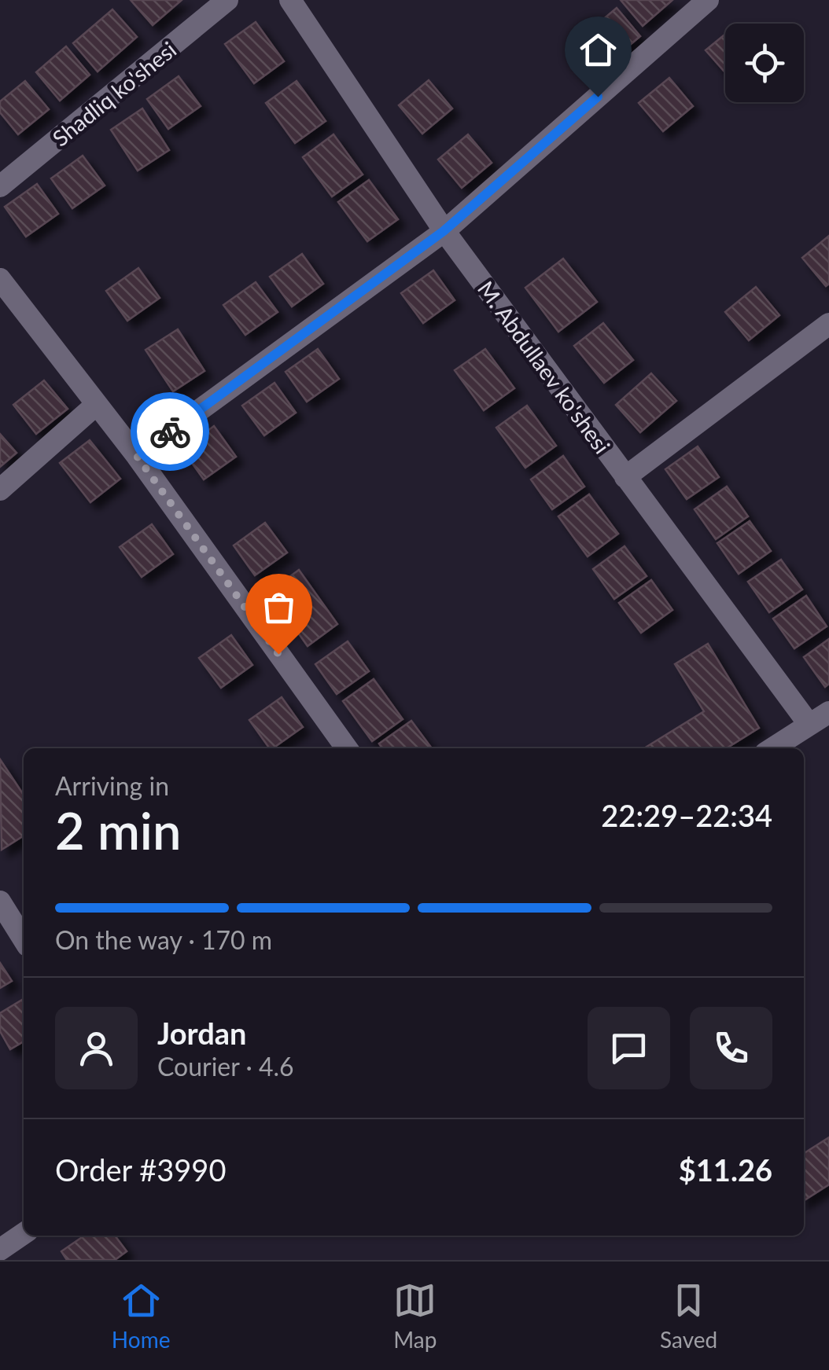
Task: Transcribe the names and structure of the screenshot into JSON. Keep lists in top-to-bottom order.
{
  "streets": {
    "street": ["Shadliq ko'shesi", "M. Abdullaev ko'shesi"]
  },
  "page": {
    "heading": ["2 min", "Arriving in", "22:29–22:34"],
    "panel": [
      "Jordan",
      "Courier · 4.6",
      "Order #3990",
      "$11.26"
    ],
    "bar": "On the way · 170 m",
    "tabs": ["Home", "Map", "Saved"]
  }
}
